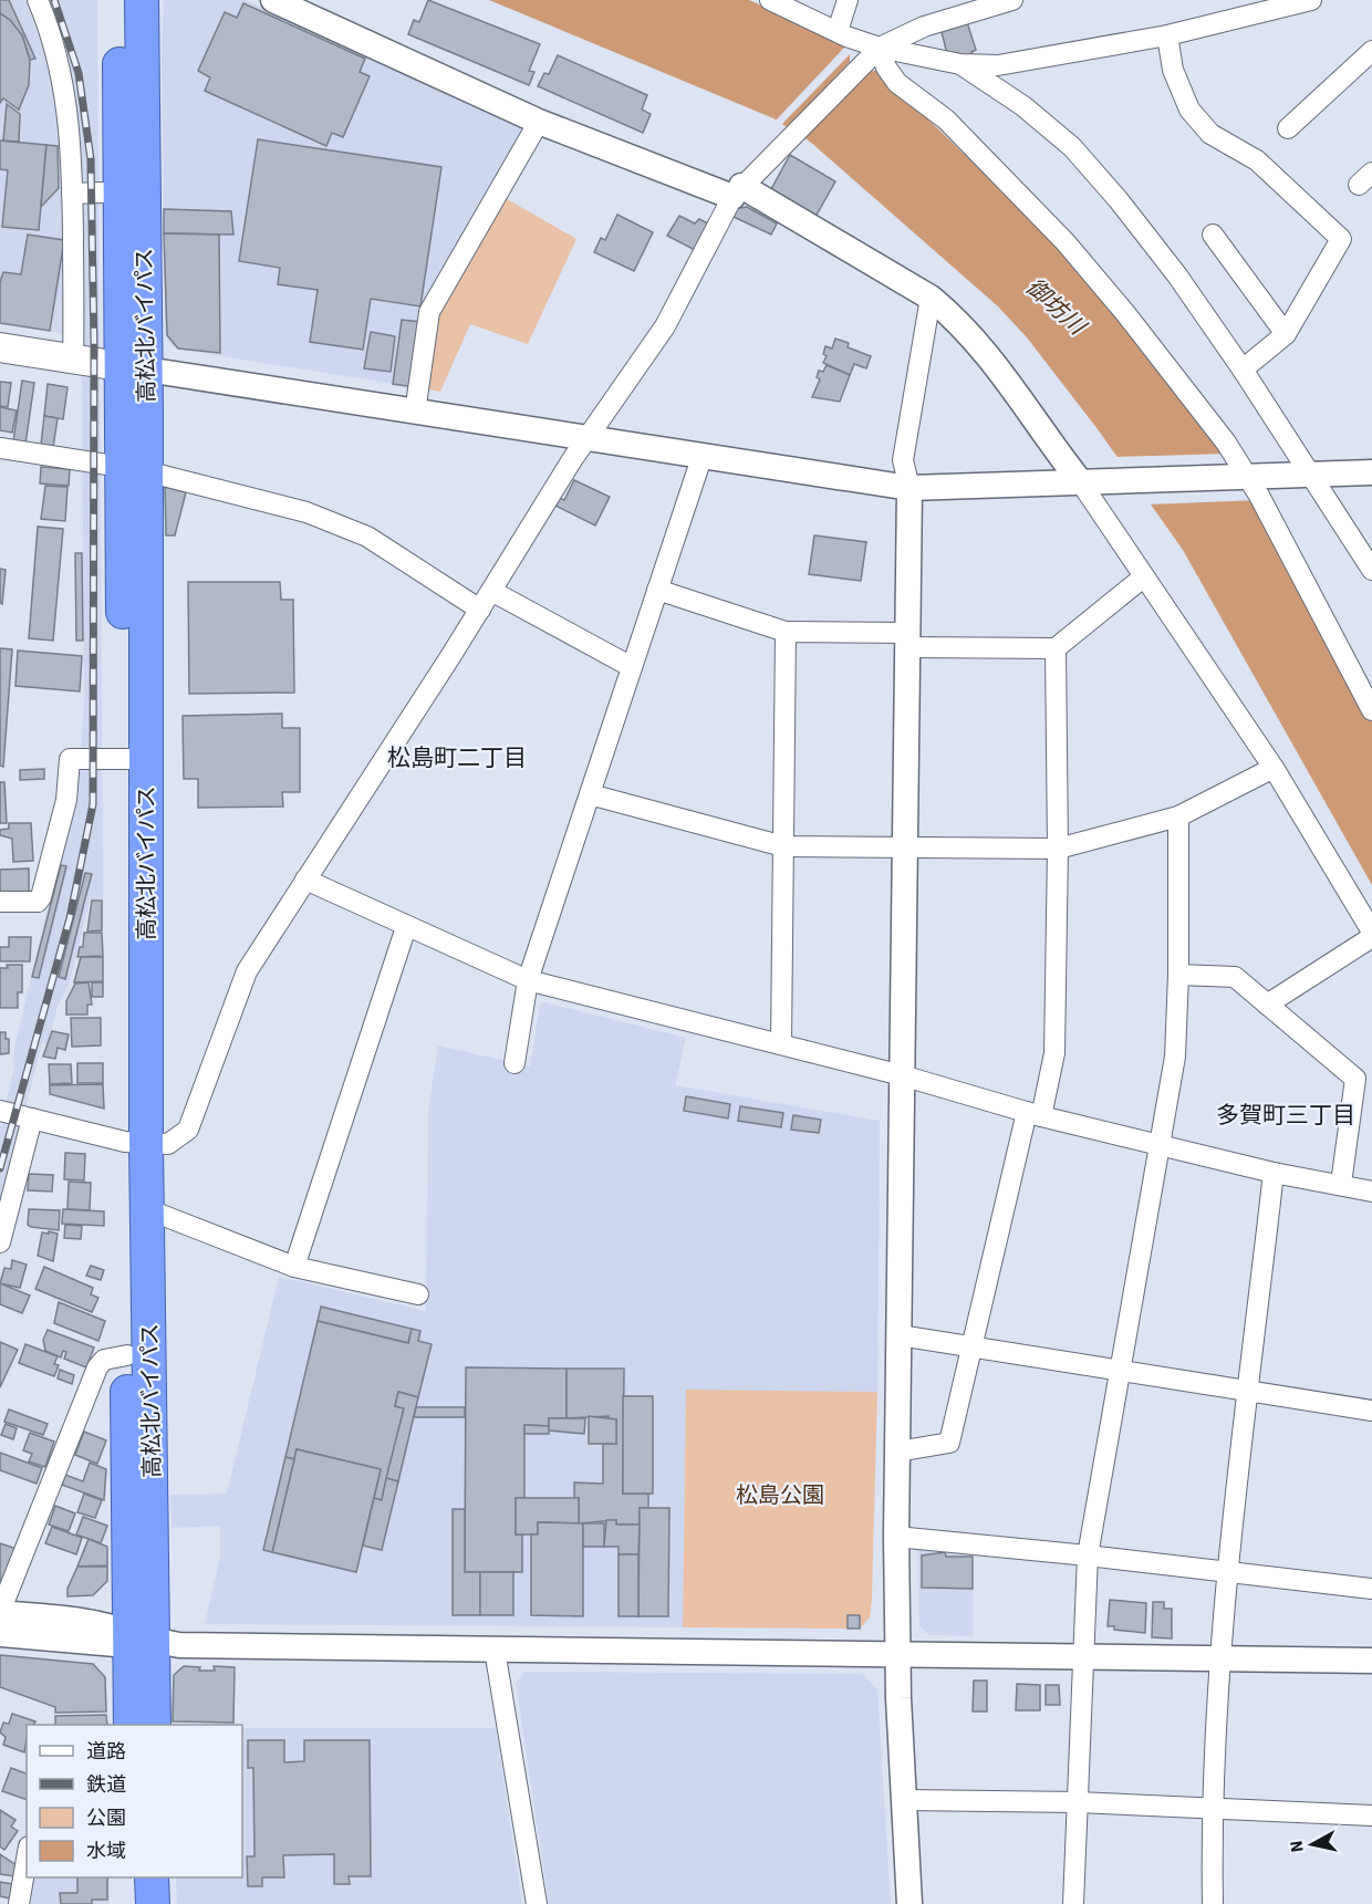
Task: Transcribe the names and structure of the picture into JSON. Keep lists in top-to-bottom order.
{
  "streets": {
    "highway": ["高松北バイパス"]
  },
  "districts": ["松島町二丁目", "多賀町三丁目"],
  "water": ["御坊川"],
  "parks": ["松島公園"],
  "legend": [
    "道路",
    "鉄道",
    "公園",
    "水域"
  ],
  "north": "left"
}
